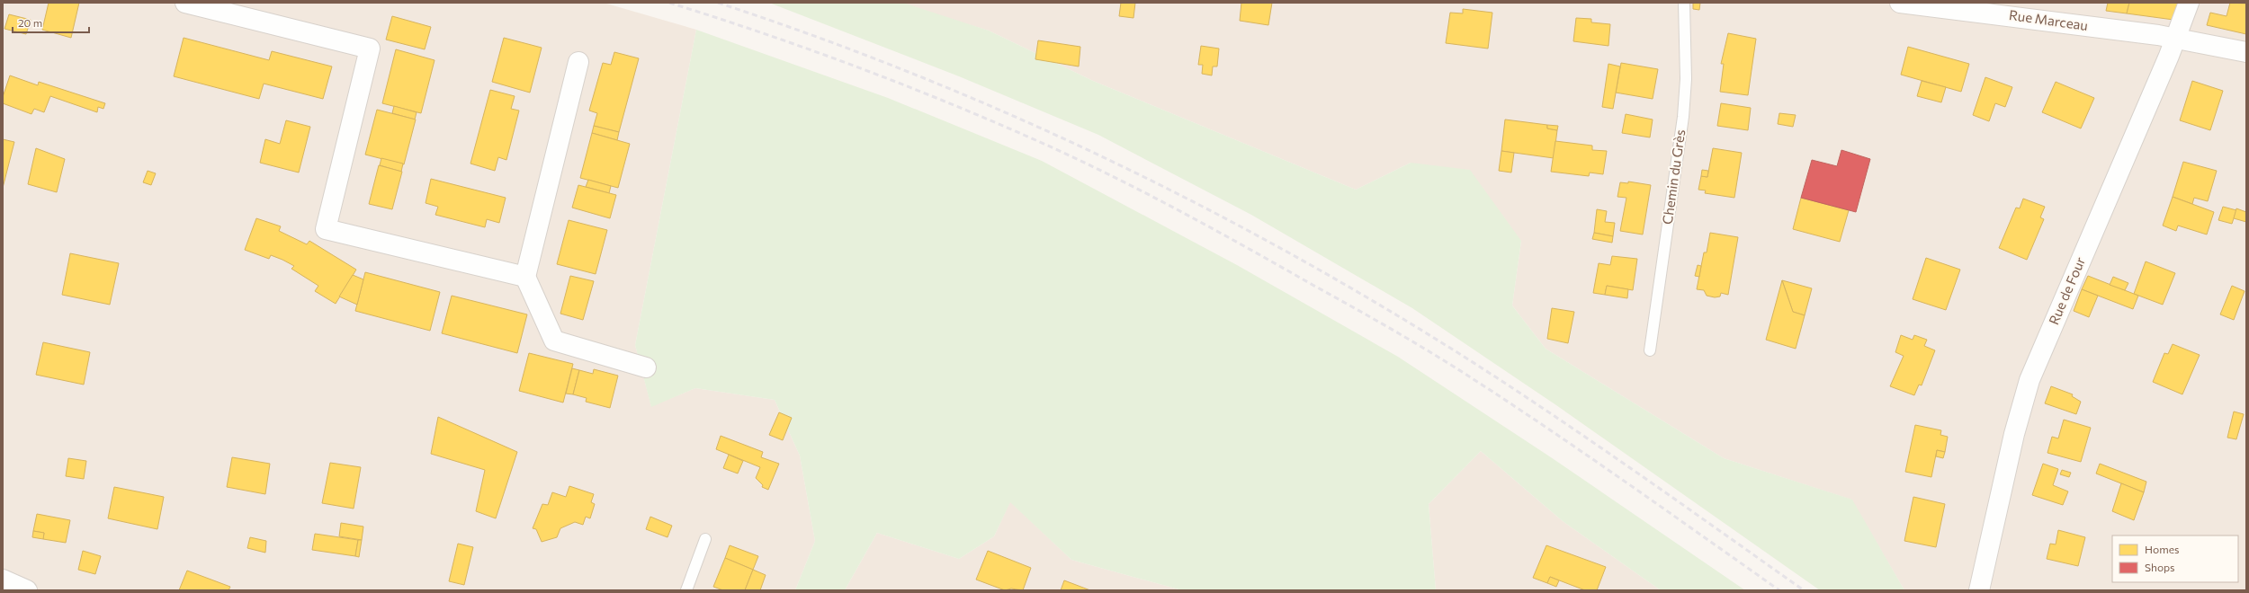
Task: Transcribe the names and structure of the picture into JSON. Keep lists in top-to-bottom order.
{
  "streets": {
    "street": ["Rue Marceau", "Rue de Four"],
    "lane": ["Chemin du Grès"]
  },
  "crossings": [
    ["Rue Marceau", "Rue de Four"]
  ],
  "legend": ["Homes", "Shops"],
  "scale_bar": "20 m"
}
